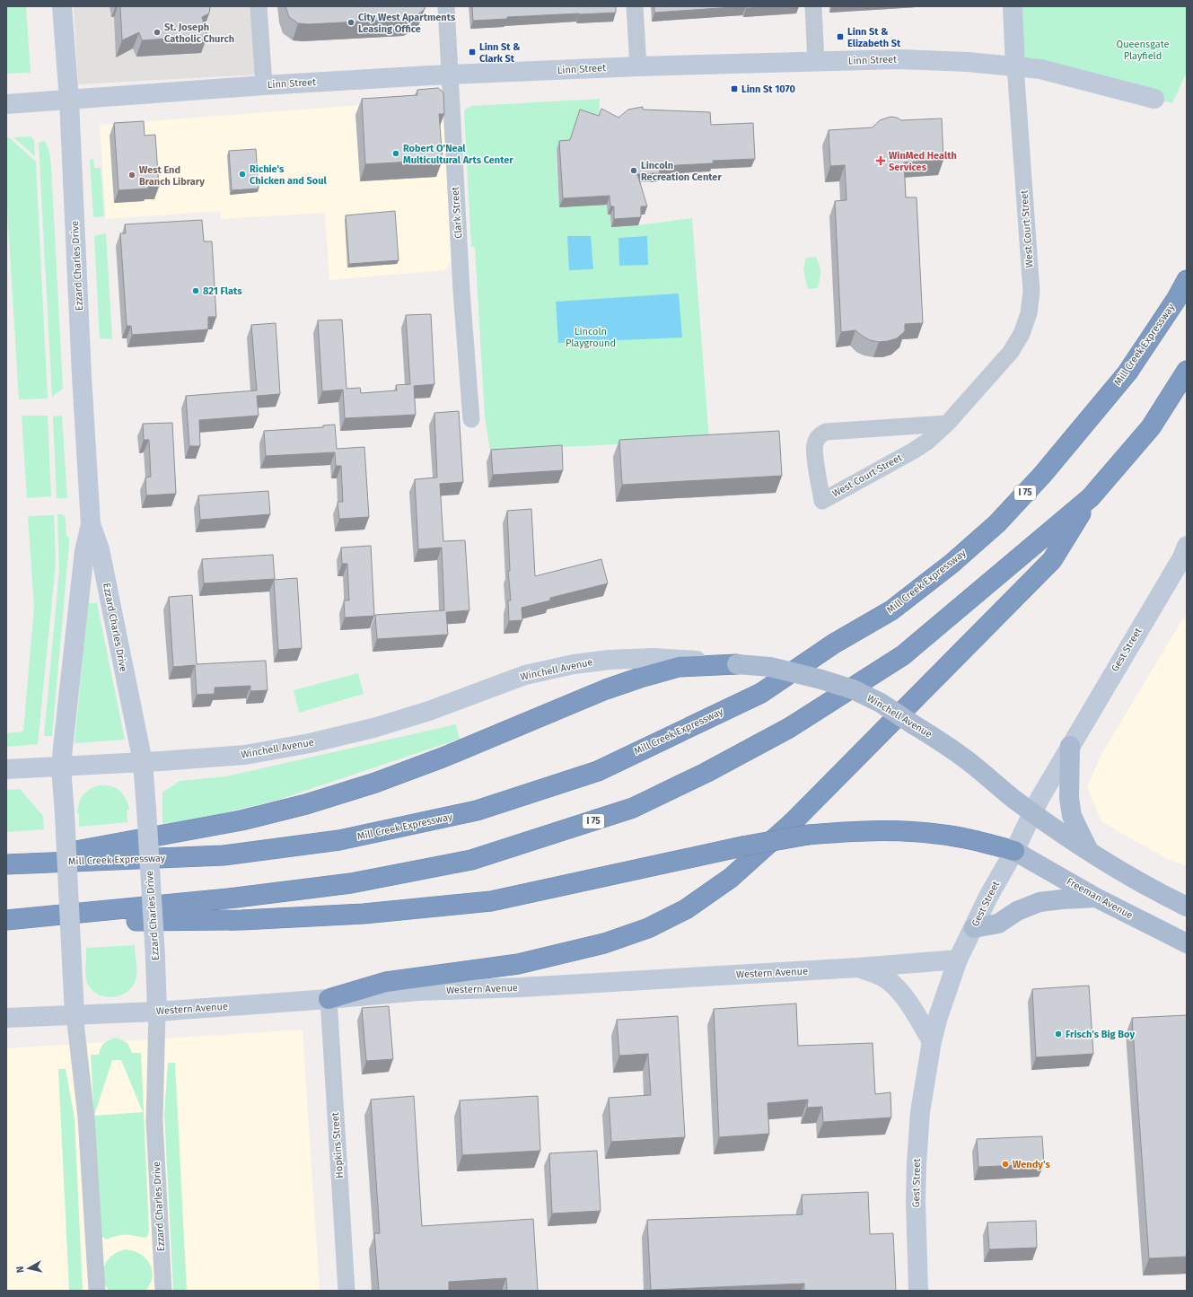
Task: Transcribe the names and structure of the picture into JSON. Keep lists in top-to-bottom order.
{
  "streets": {
    "highway": ["Mill Creek Expressway", "I 75"],
    "main road": [
      "Linn Street",
      "West Court Street",
      "Ezzard Charles Drive",
      "Gest Street",
      "Winchell Avenue",
      "Freeman Avenue",
      "Western Avenue"
    ],
    "street": ["Clark Street", "Hopkins Street"]
  },
  "crossings": [
    ["Linn Street", "Clark Street"],
    ["Linn Street", "West Court Street"],
    ["Linn Street", "Ezzard Charles Drive"],
    ["Ezzard Charles Drive", "Winchell Avenue"],
    ["Ezzard Charles Drive", "Western Avenue"],
    ["Gest Street", "Winchell Avenue"],
    ["Gest Street", "Freeman Avenue"],
    ["Gest Street", "Western Avenue"],
    ["Western Avenue", "Hopkins Street"]
  ],
  "parks": ["Queensgate Playfield", "Lincoln Playground"],
  "places": {
    "other": [
      "City West Apartments Leasing Office",
      "St. Joseph Catholic Church",
      "Robert O'Neal Multicultural Arts Center",
      "Lincoln Recreation Center",
      "Richie's Chicken and Soul",
      "West End Branch Library",
      "821 Flats",
      "Frisch's Big Boy",
      "Wendy's"
    ],
    "transit": ["Linn St & Elizabeth St", "Linn St & Clark St", "Linn St 1070"],
    "health": ["WinMed Health Services"]
  },
  "north": "left"
}
